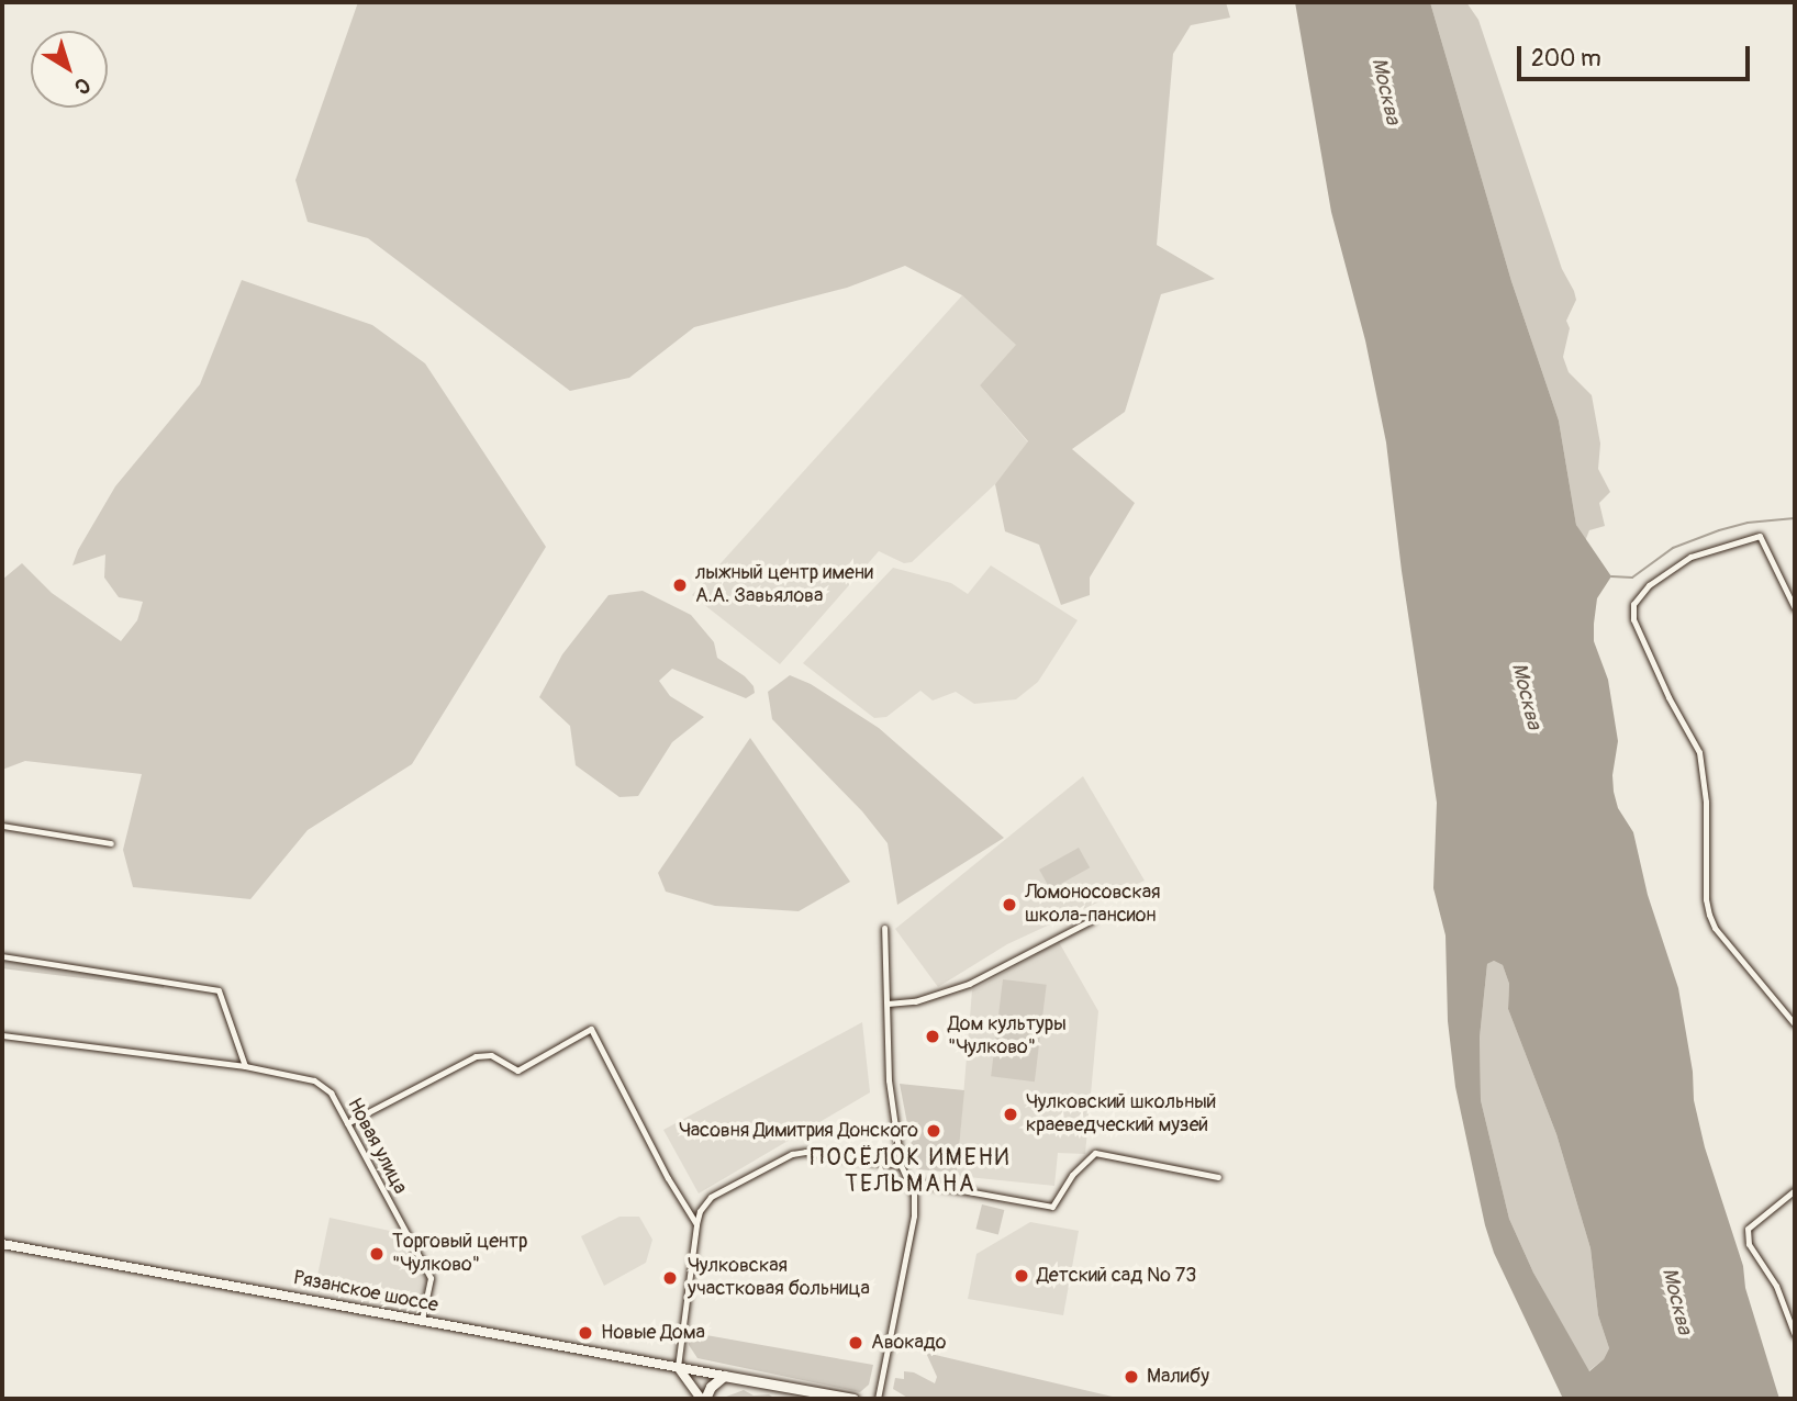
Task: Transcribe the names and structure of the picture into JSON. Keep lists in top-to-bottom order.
{
  "streets": {
    "main road": ["Рязанское шоссе"],
    "street": ["Новая улица"]
  },
  "crossings": [
    ["Новая улица", "Рязанское шоссе"]
  ],
  "districts": ["ПОСЁЛОК ИМЕНИ ТЕЛЬМАНА"],
  "water": ["Москва"],
  "places": [
    "лыжный центр имени А.А. Завьялова",
    "Ломоносовская школа-пансион",
    "Дом культуры \"Чулково\"",
    "Чулковский школьный краеведческий музей",
    "Часовня Димитрия Донского",
    "Торговый центр \"Чулково\"",
    "Детский сад № 73",
    "Чулковская участковая больница",
    "Новые Дома",
    "Авокадо",
    "Малибу"
  ],
  "scale_bar": "200 m",
  "north": "bottom right"
}
